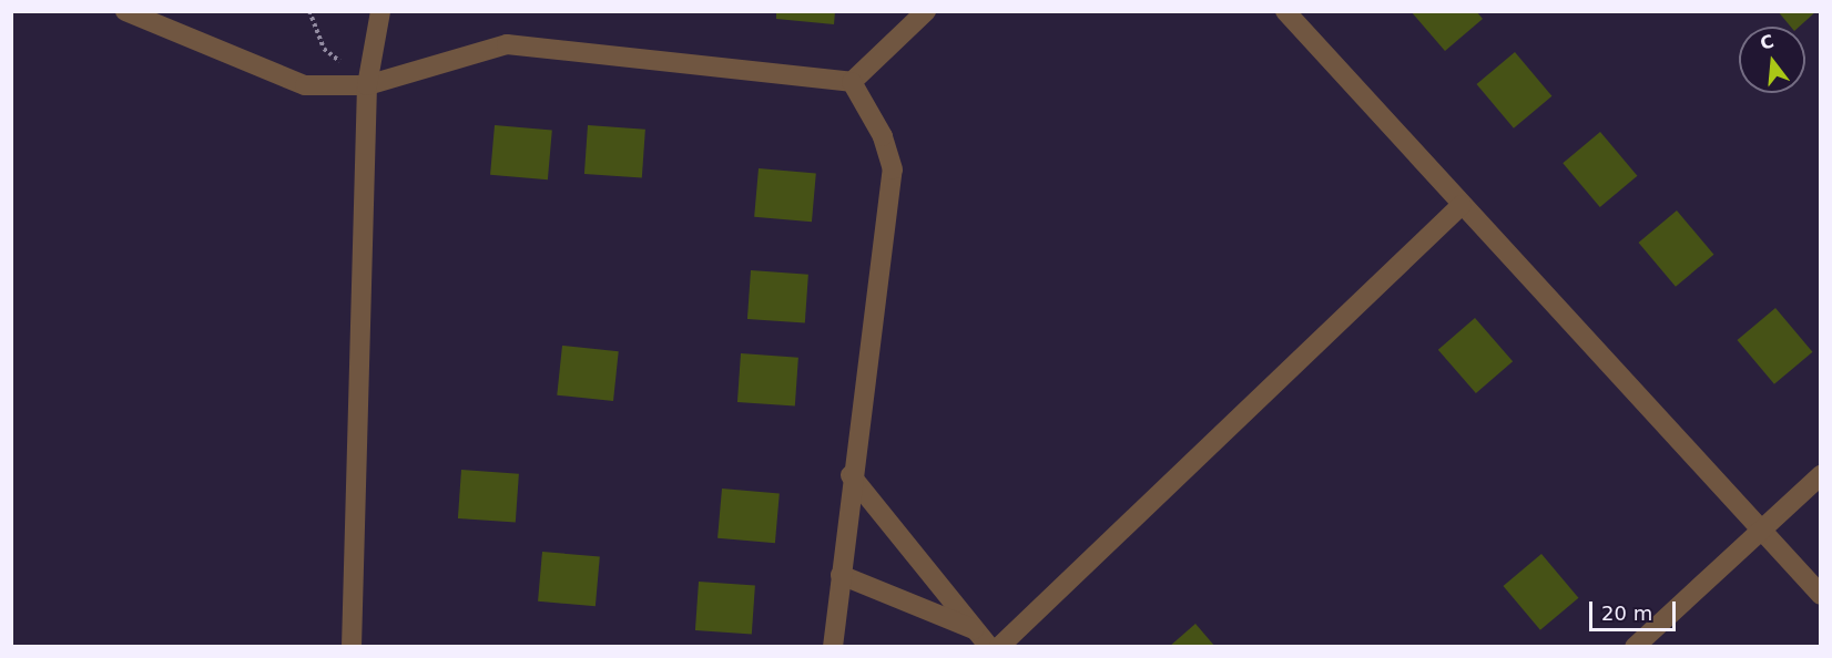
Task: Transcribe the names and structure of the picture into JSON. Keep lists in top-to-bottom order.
{
  "scale_bar": "20 m",
  "north": "top"
}
